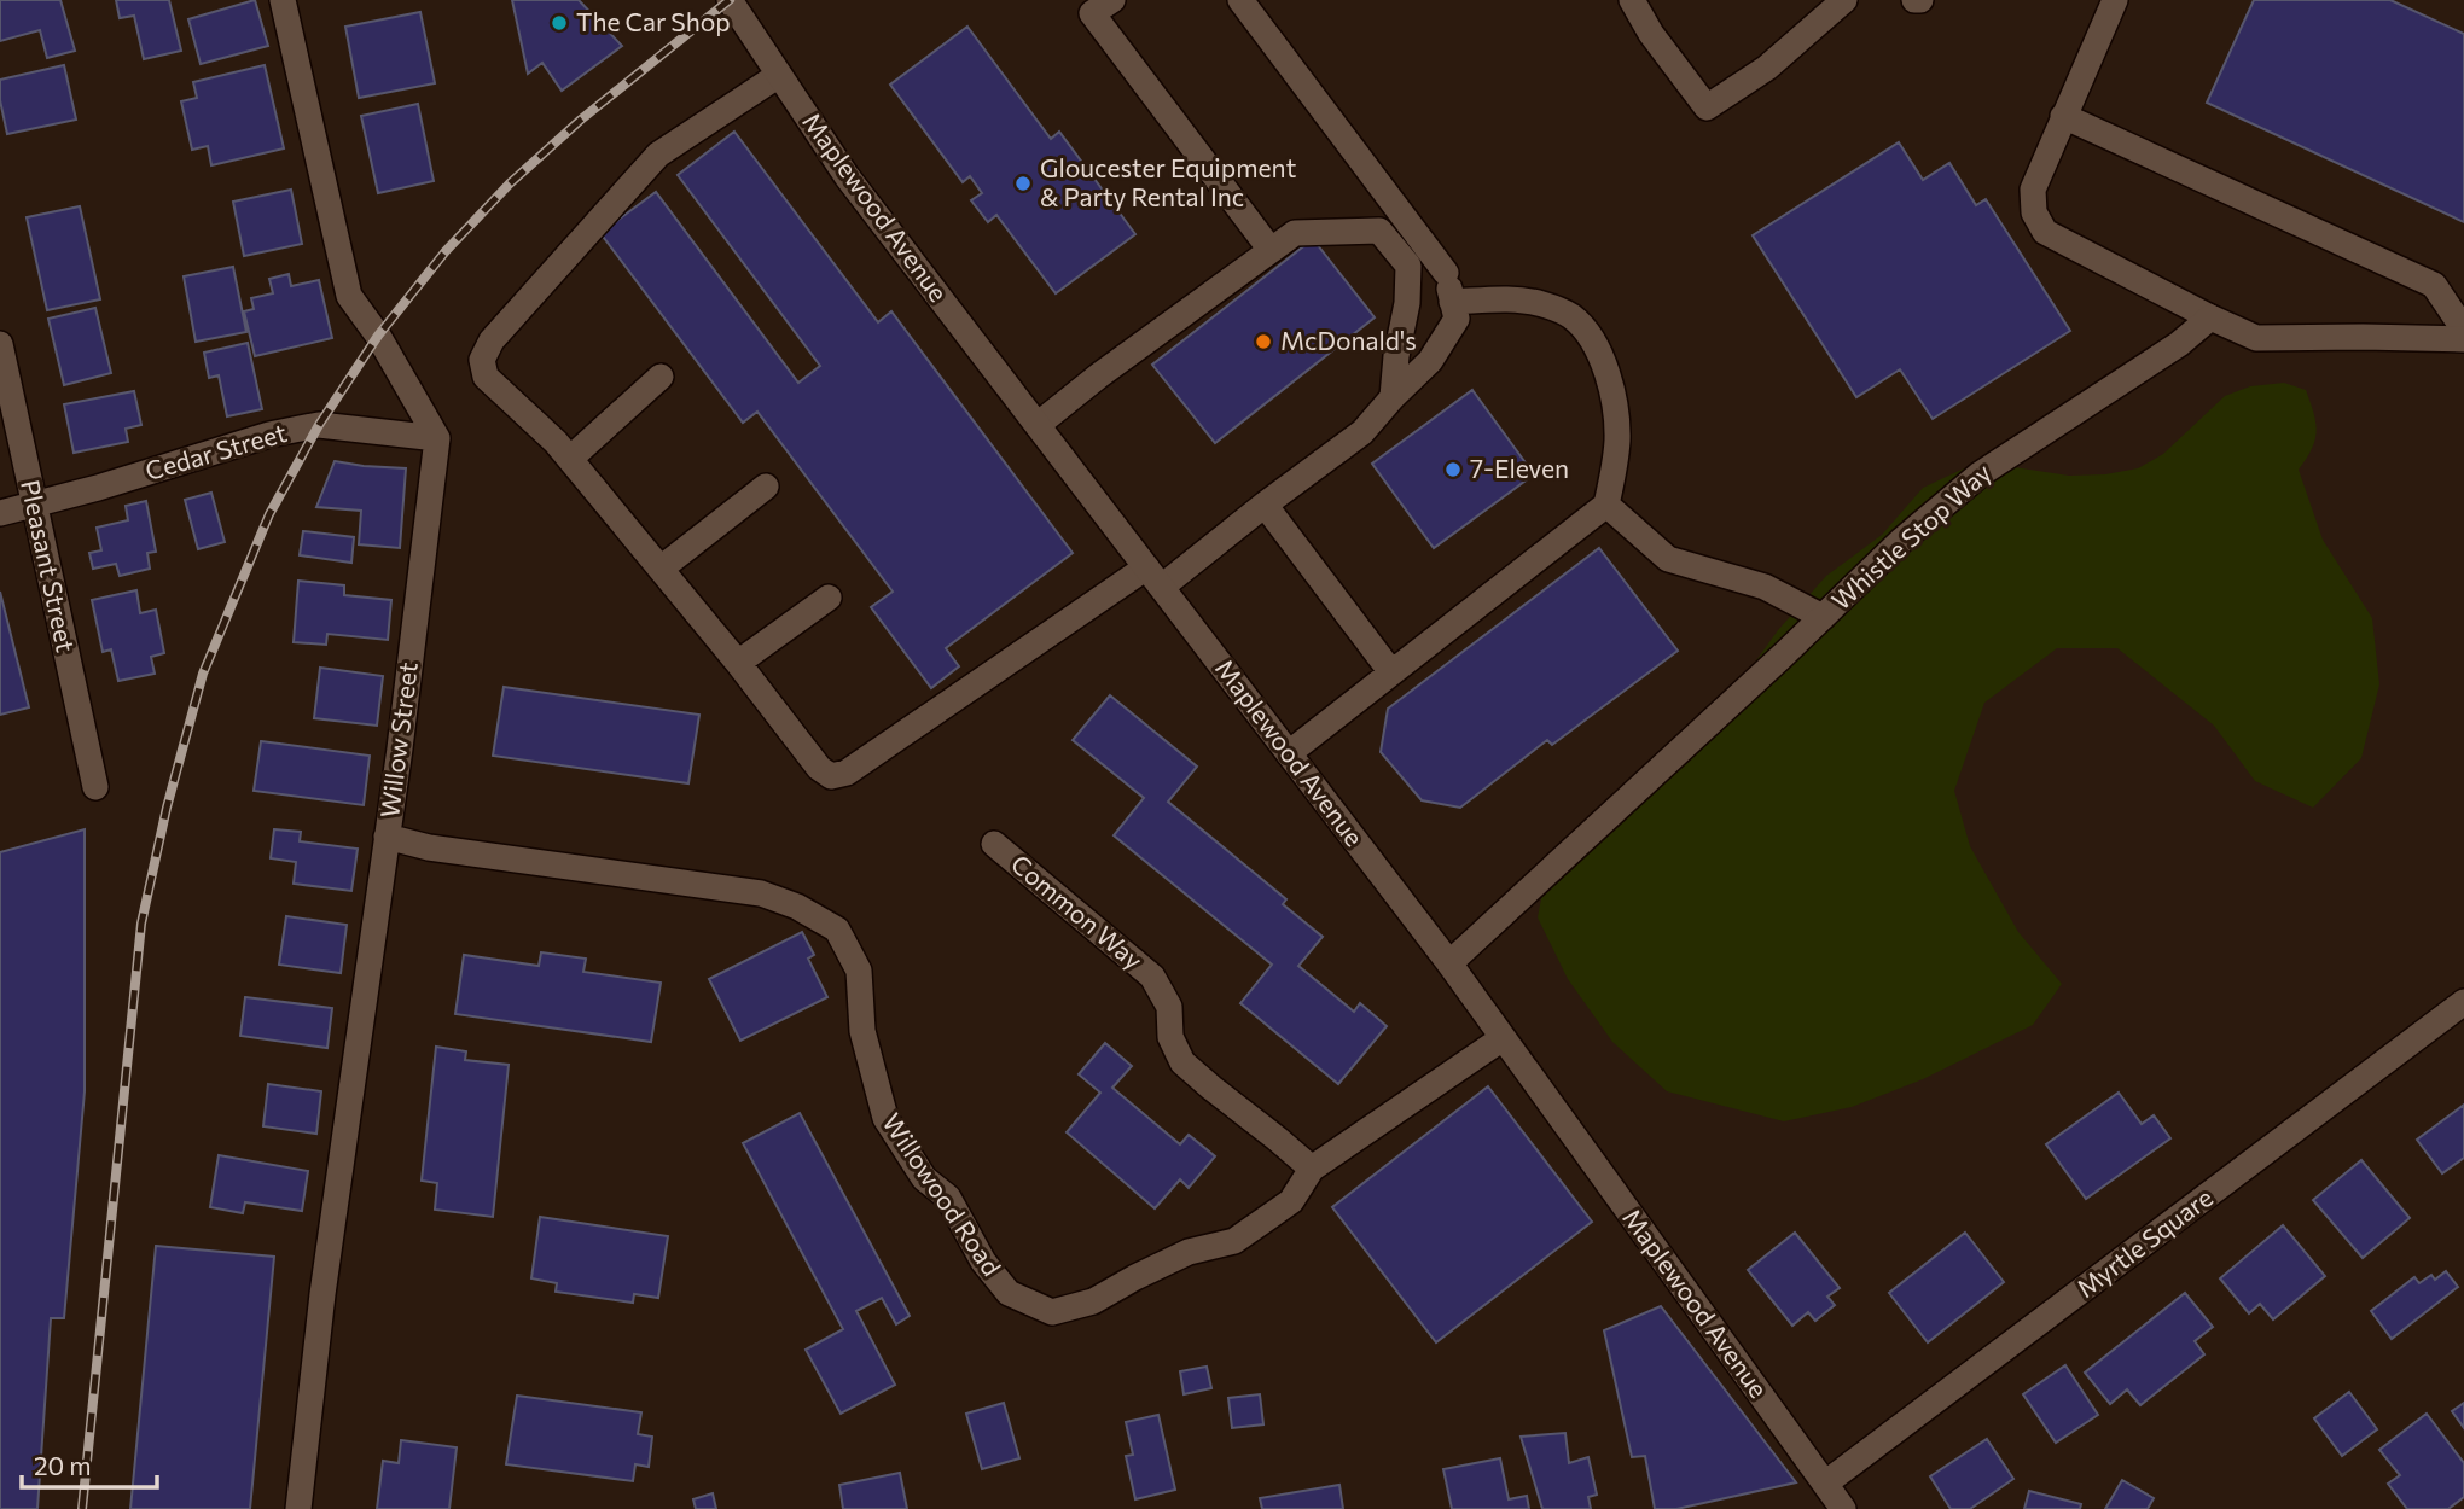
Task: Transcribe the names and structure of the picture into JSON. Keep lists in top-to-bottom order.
{
  "streets": {
    "street": [
      "Maplewood Avenue",
      "Cedar Street",
      "Whistle Stop Way",
      "Pleasant Street",
      "Willow Street",
      "Common Way",
      "Willowood Road",
      "Myrtle Square"
    ]
  },
  "crossings": [
    ["Maplewood Avenue", "Whistle Stop Way"],
    ["Maplewood Avenue", "Willowood Road"],
    ["Maplewood Avenue", "Myrtle Square"],
    ["Cedar Street", "Pleasant Street"],
    ["Cedar Street", "Willow Street"],
    ["Willow Street", "Willowood Road"],
    ["Common Way", "Willowood Road"]
  ],
  "places": [
    "The Car Shop",
    "Gloucester Equipment & Party Rental Inc",
    "McDonald's",
    "7-Eleven"
  ],
  "scale_bar": "20 m"
}
